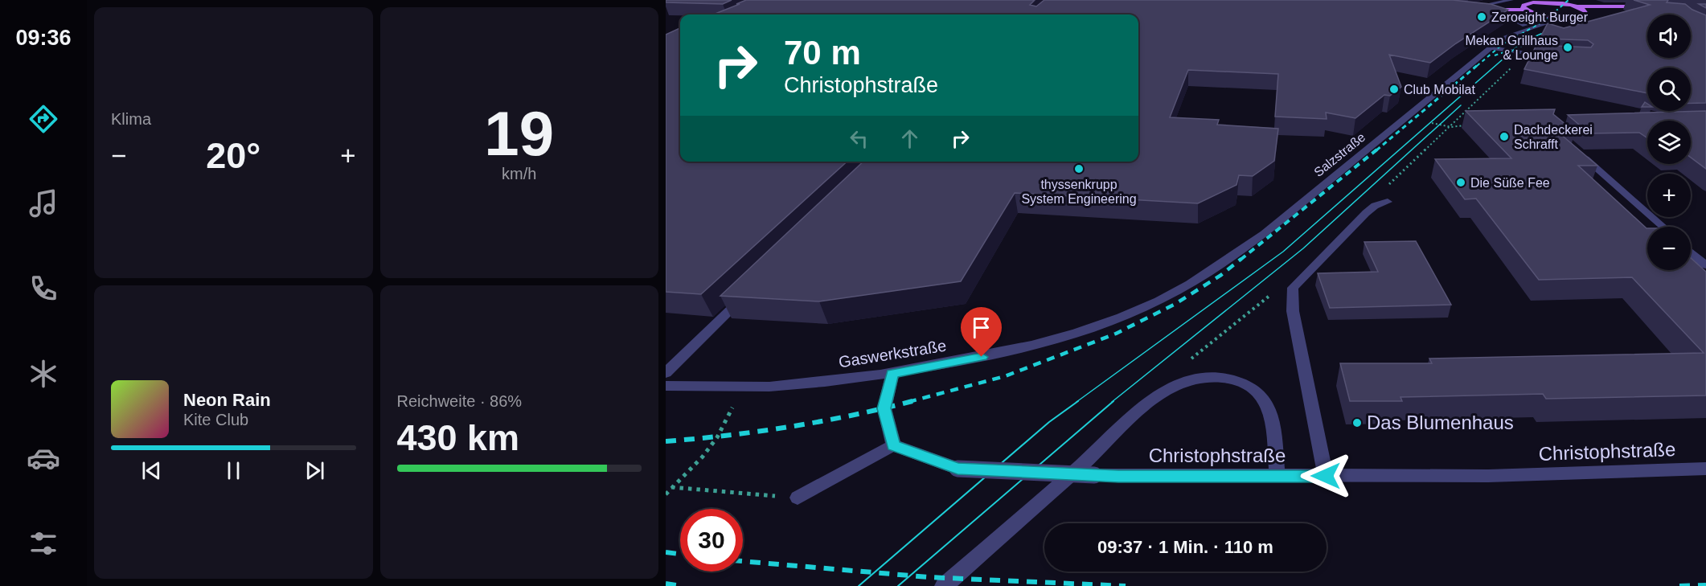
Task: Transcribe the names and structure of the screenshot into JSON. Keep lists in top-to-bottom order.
{
  "streets": {
    "street": ["Salzstraße", "Gaswerkstraße", "Christophstraße"]
  },
  "crossings": [
    ["Salzstraße", "Gaswerkstraße"]
  ],
  "places": [
    "Zeroeight Burger",
    "Mekan Grillhaus & Lounge",
    "Club Mobilat",
    "Dachdeckerei Schrafft",
    "thyssenkrupp System Engineering",
    "Die Süße Fee",
    "Das Blumenhaus"
  ],
  "page": {
    "tabs": "09:36",
    "tile": [
      "Klima",
      ["19", "km/h"],
      ["Reichweite · 86%", "430 km"]
    ],
    "map_buttons": ["+", "−"],
    "turn": ["70 m", "Christophstraße"],
    "heat": ["−", "20°", "+"],
    "song": ["Neon Rain", "Kite Club"],
    "limit": "30",
    "trip": "09:37 · 1 Min. · 110 m"
  }
}
